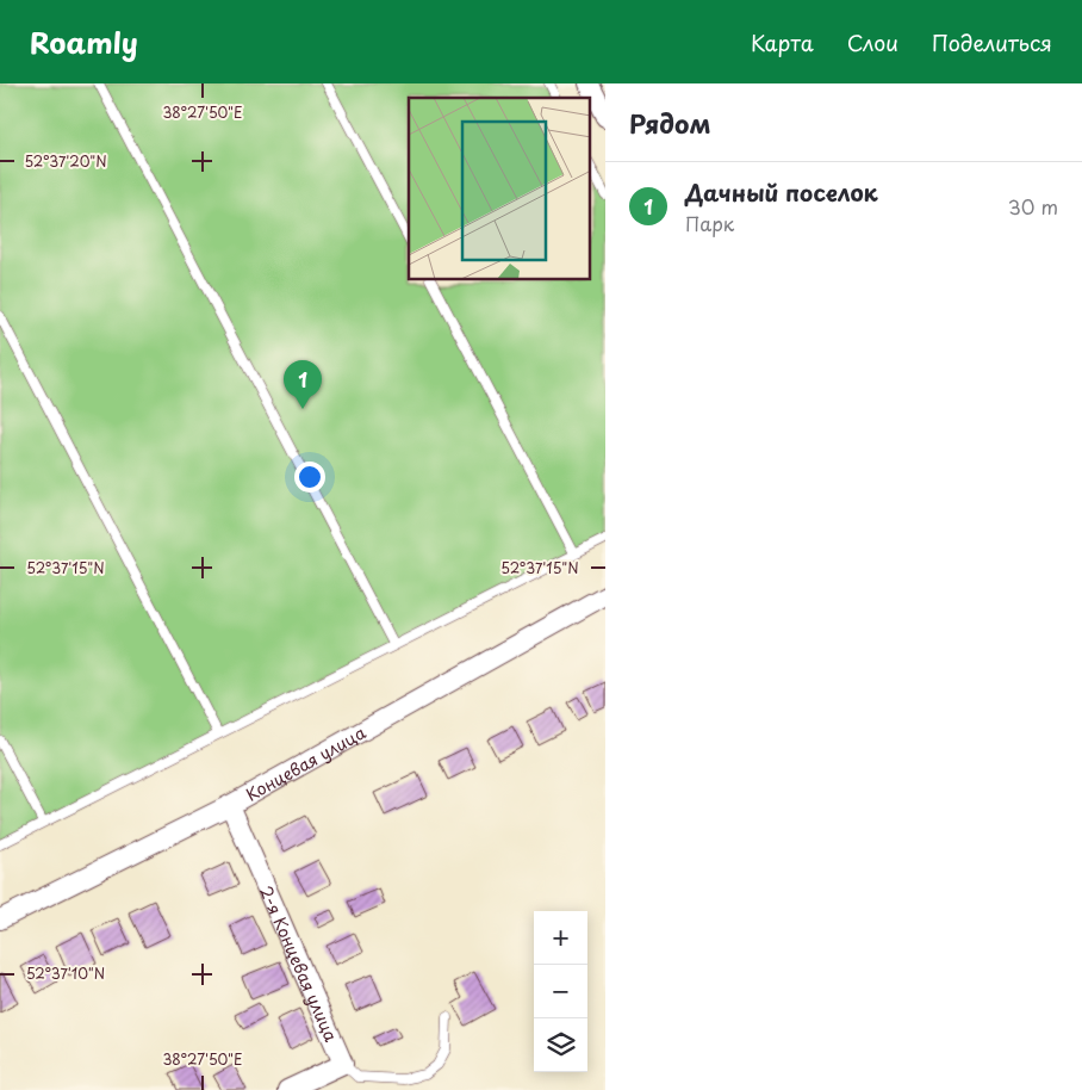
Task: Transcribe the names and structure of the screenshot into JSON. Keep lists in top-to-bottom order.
{
  "streets": {
    "street": ["Концевая улица", "2-я Концевая улица"]
  },
  "crossings": [
    ["Концевая улица", "2-я Концевая улица"]
  ],
  "page": {
    "header": "Roamly",
    "nav": ["Карта", "Слои", "Поделиться"],
    "heading": "Рядом",
    "list": [
      {
        "mark": "1",
        "name": "Дачный поселок",
        "note": "Парк",
        "value": "30 m"
      }
    ],
    "pins": "1",
    "map_buttons": ["+", "−"]
  },
  "coordinates": [
    "38°27'50\"E",
    "52°37'20\"N",
    "52°37'15\"N",
    "52°37'10\"N"
  ]
}
